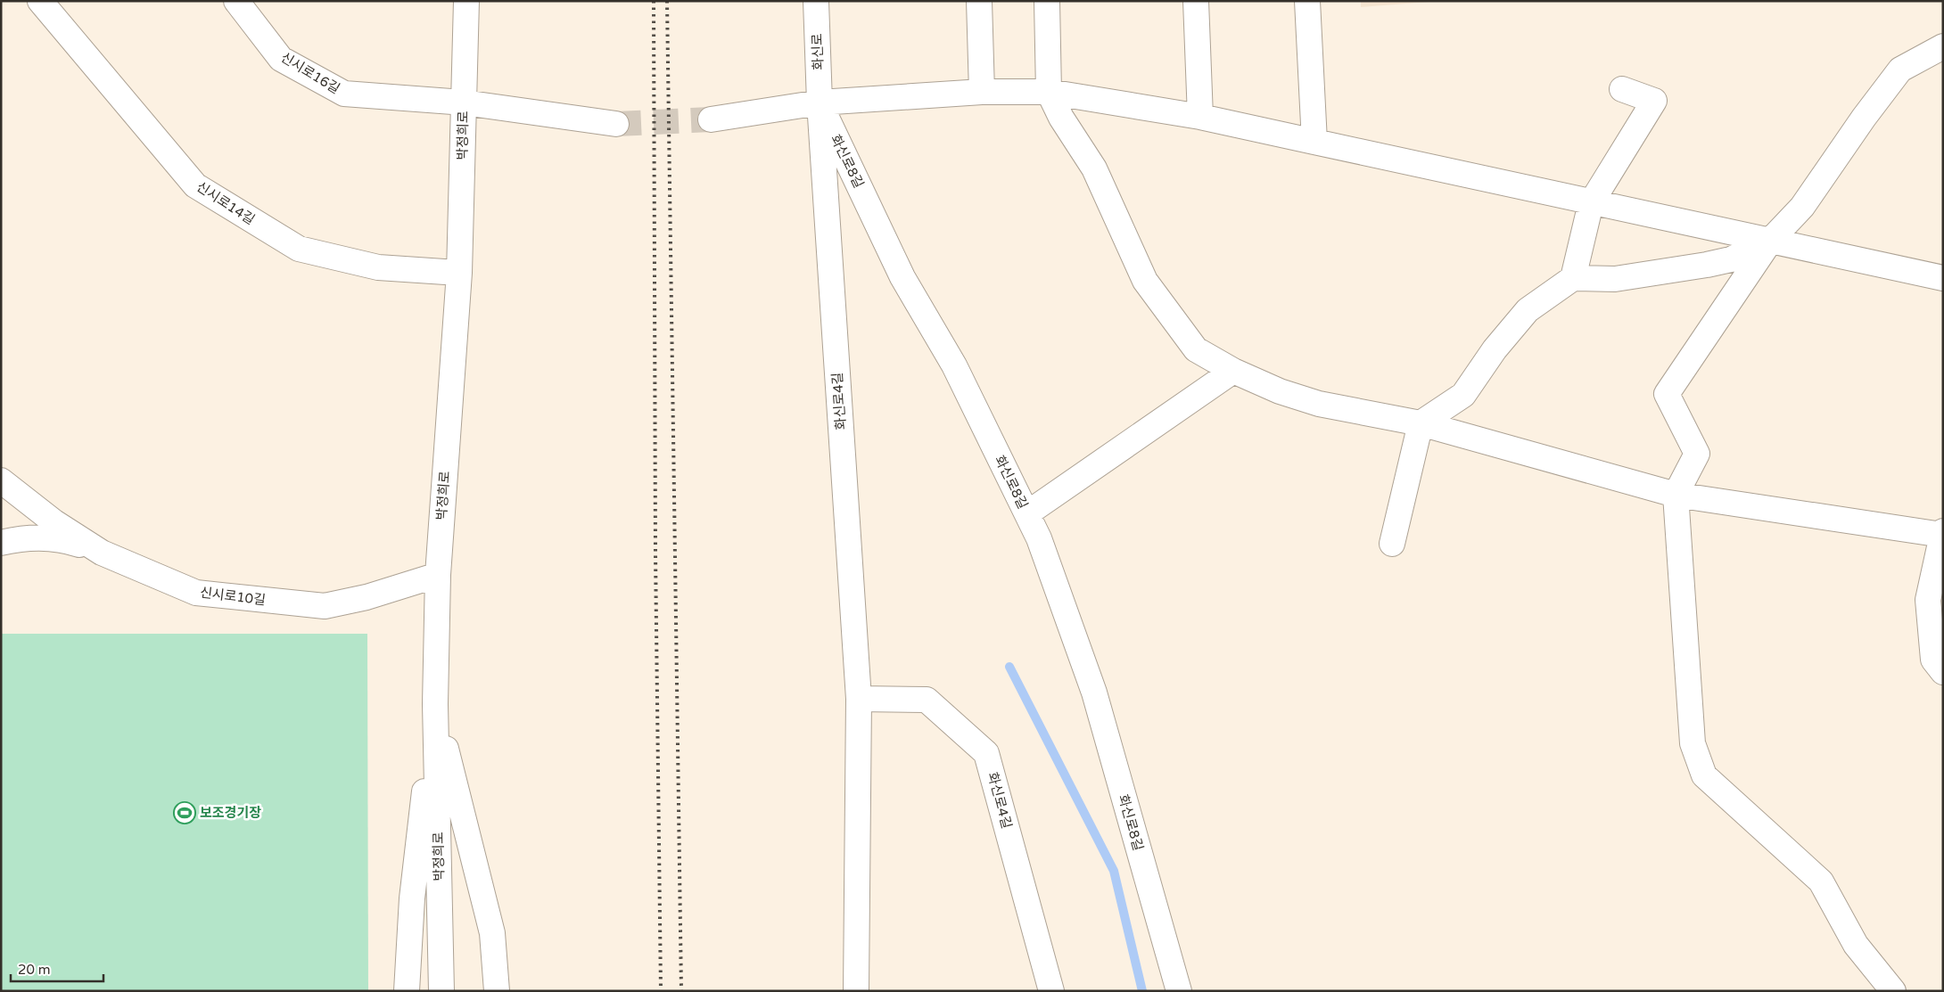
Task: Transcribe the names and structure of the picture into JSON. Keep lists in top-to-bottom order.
{
  "streets": {
    "street": [
      "화신로",
      "신시로16길",
      "박정희로",
      "화신로8길",
      "신시로14길",
      "화신로4길",
      "신시로10길"
    ]
  },
  "crossings": [
    ["화신로", "화신로8길"],
    ["화신로", "화신로4길"],
    ["신시로16길", "박정희로"],
    ["박정희로", "신시로14길"],
    ["박정희로", "신시로10길"],
    ["화신로8길", "화신로4길"]
  ],
  "places": {
    "sports": ["보조경기장"]
  },
  "scale_bar": "20 m"
}
